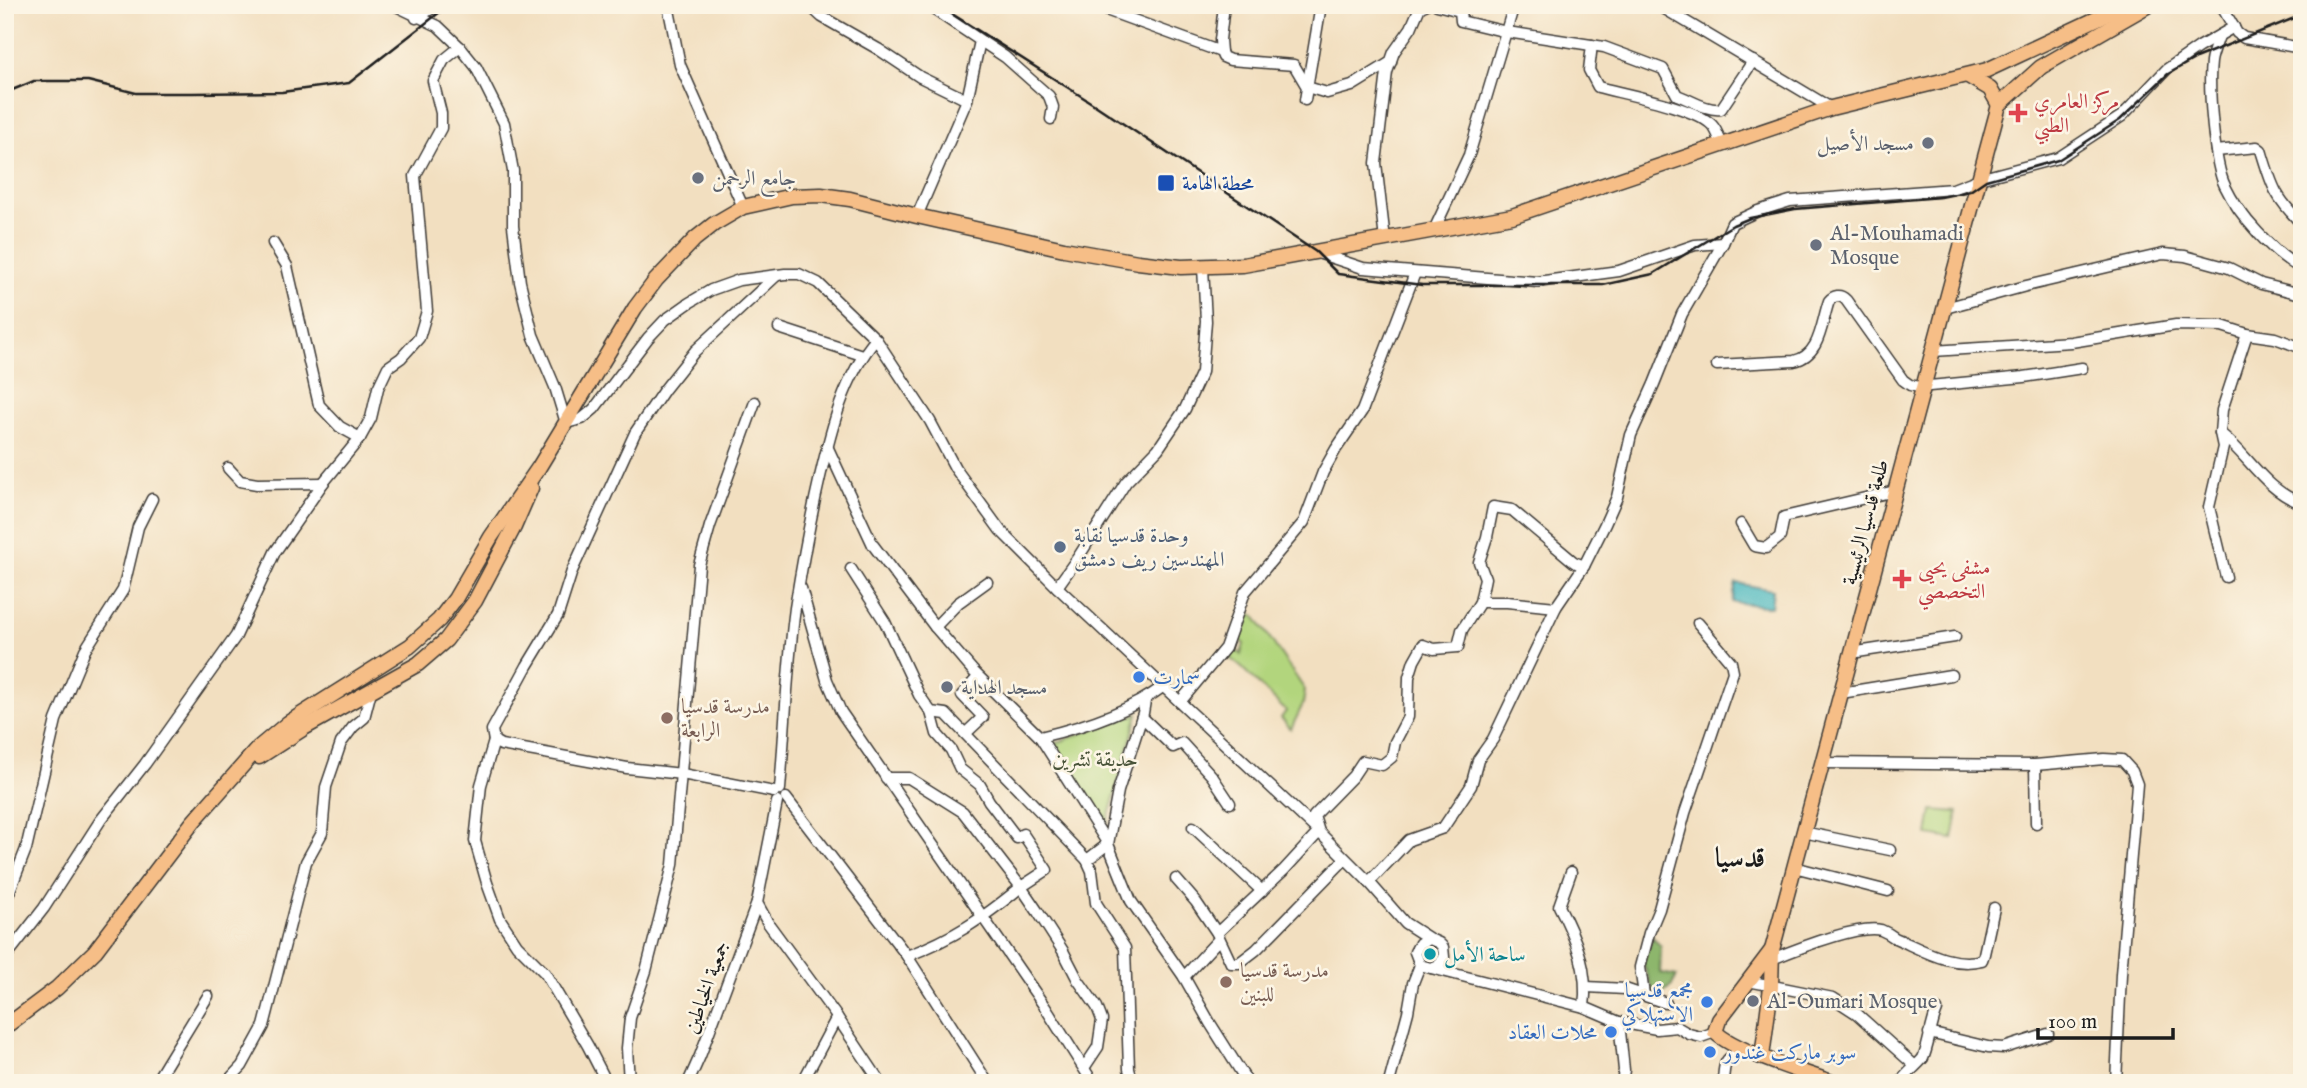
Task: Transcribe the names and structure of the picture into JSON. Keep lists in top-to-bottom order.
{
  "streets": {
    "main road": ["طلعة قدسيا الرئيسية"],
    "street": ["جمعية الخياطين"]
  },
  "districts": ["قدسيا"],
  "parks": ["حديقة تشرين"],
  "places": {
    "health": ["مركز العامري الطبي", "مشفى يحيى التخصصي"],
    "other": [
      "مسجد الأصيل",
      "جامع الرحمن",
      "Al-Mouhamadi Mosque",
      "وحدة قدسيا نقابة المهندسين ريف دمشق",
      "سمارت",
      "مسجد الهداية",
      "مدرسة قدسيا الرابعة",
      "ساحة الأمل",
      "مدرسة قدسيا للبنين",
      "Al-Oumari Mosque",
      "مجمع قدسيا الاستهلاكي",
      "محلات العقاد",
      "سوبر ماركت غندور"
    ],
    "transit": ["محطة الهامة"]
  },
  "scale_bar": "100 m"
}
